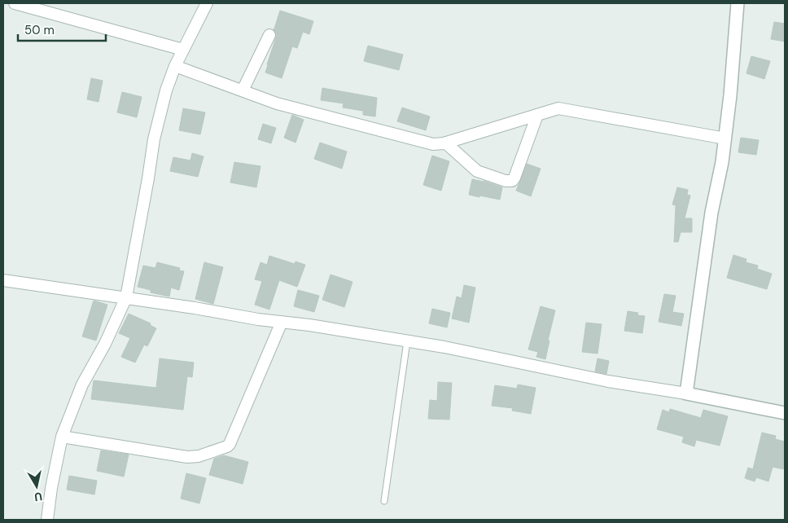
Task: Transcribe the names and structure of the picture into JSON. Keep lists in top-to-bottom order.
{
  "scale_bar": "50 m",
  "north": "bottom"
}
